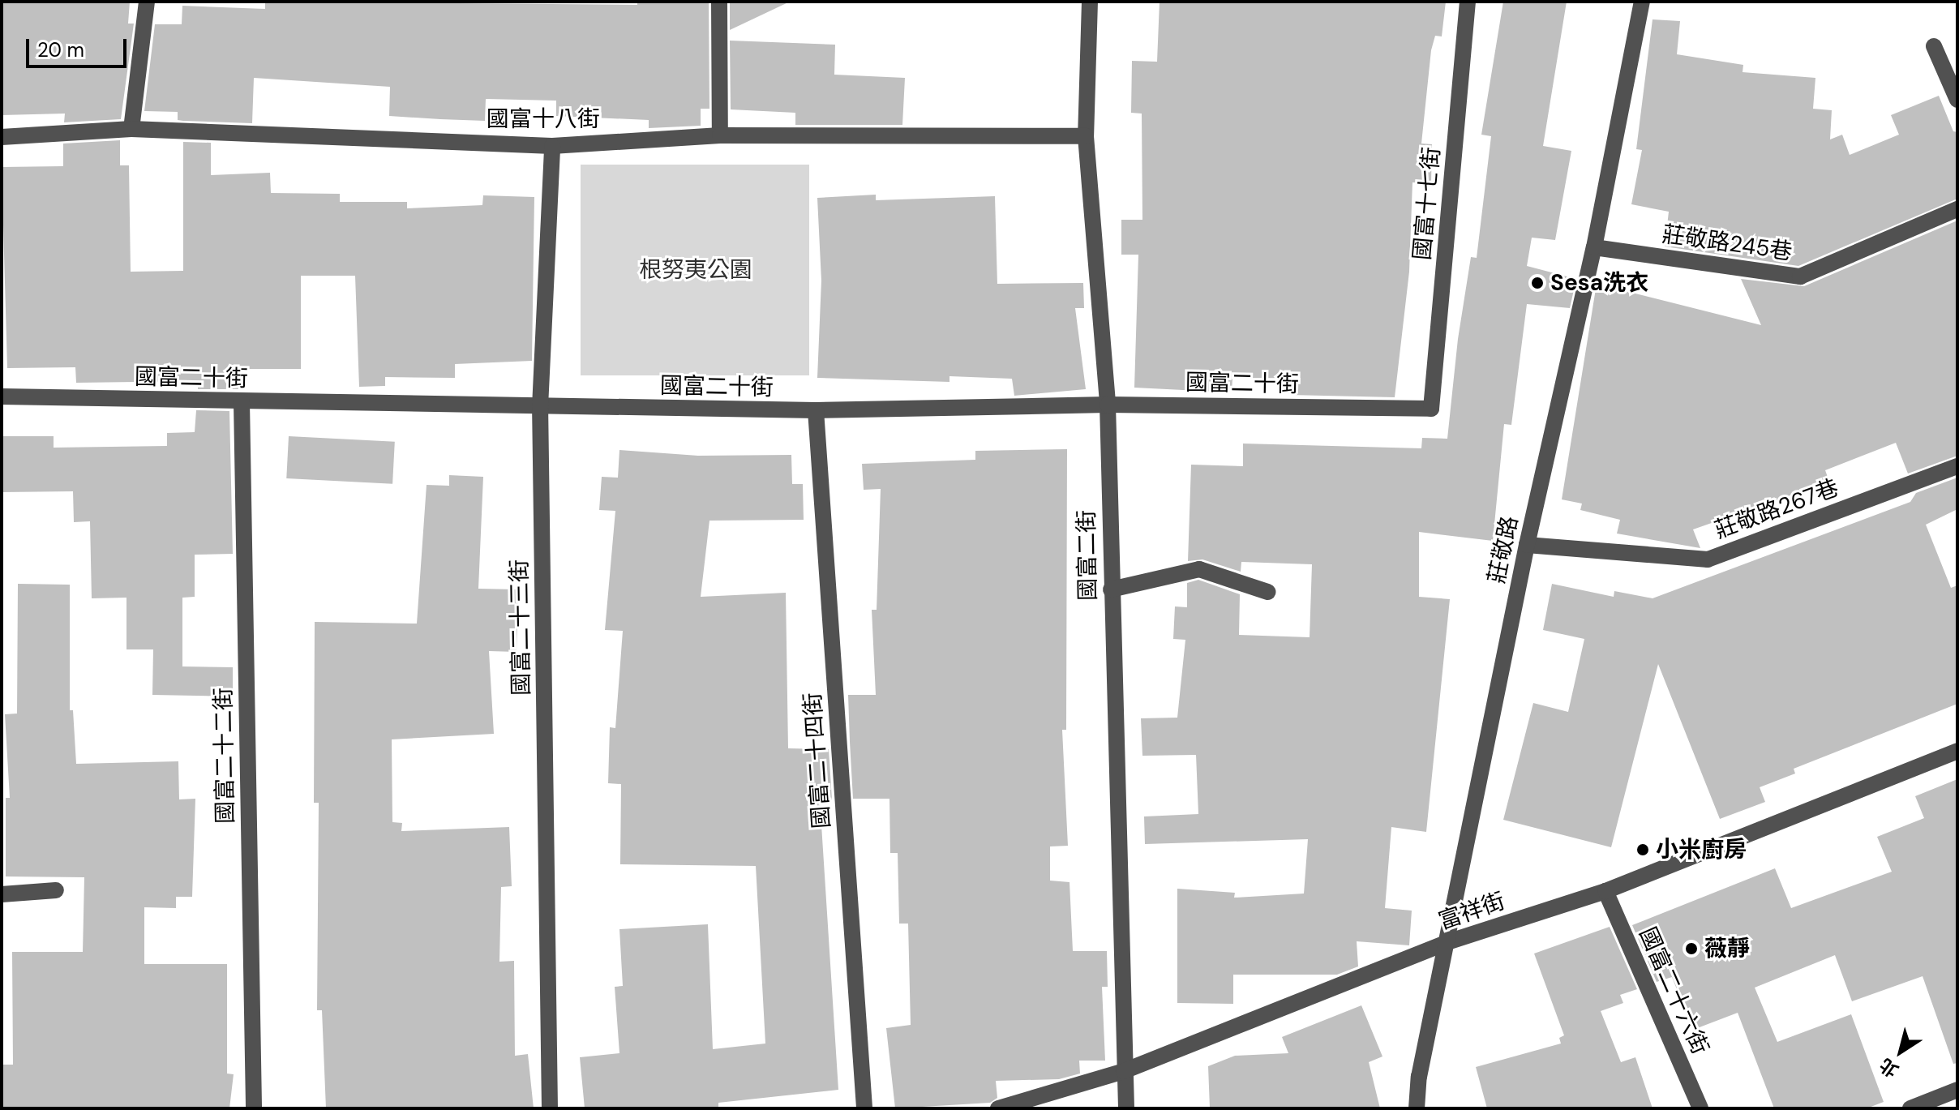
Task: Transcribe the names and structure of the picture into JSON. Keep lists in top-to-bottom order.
{
  "streets": {
    "street": [
      "國富十八街",
      "國富十七街",
      "莊敬路245巷",
      "國富二十街",
      "莊敬路267巷",
      "莊敬路",
      "國富二街",
      "國富二十三街",
      "國富二十二街",
      "國富二十四街",
      "富祥街",
      "國富二十六街"
    ]
  },
  "crossings": [
    ["國富十八街", "國富二街"],
    ["國富十八街", "國富二十三街"],
    ["國富十七街", "國富二十街"],
    ["莊敬路245巷", "莊敬路"],
    ["國富二十街", "國富二街"],
    ["國富二十街", "國富二十三街"],
    ["國富二十街", "國富二十二街"],
    ["國富二十街", "國富二十四街"],
    ["莊敬路267巷", "莊敬路"],
    ["莊敬路", "富祥街"],
    ["國富二街", "富祥街"],
    ["富祥街", "國富二十六街"]
  ],
  "parks": ["根努夷公園"],
  "places": ["Sesa洗衣", "小米廚房", "薇靜"],
  "scale_bar": "20 m",
  "north": "bottom left"
}
